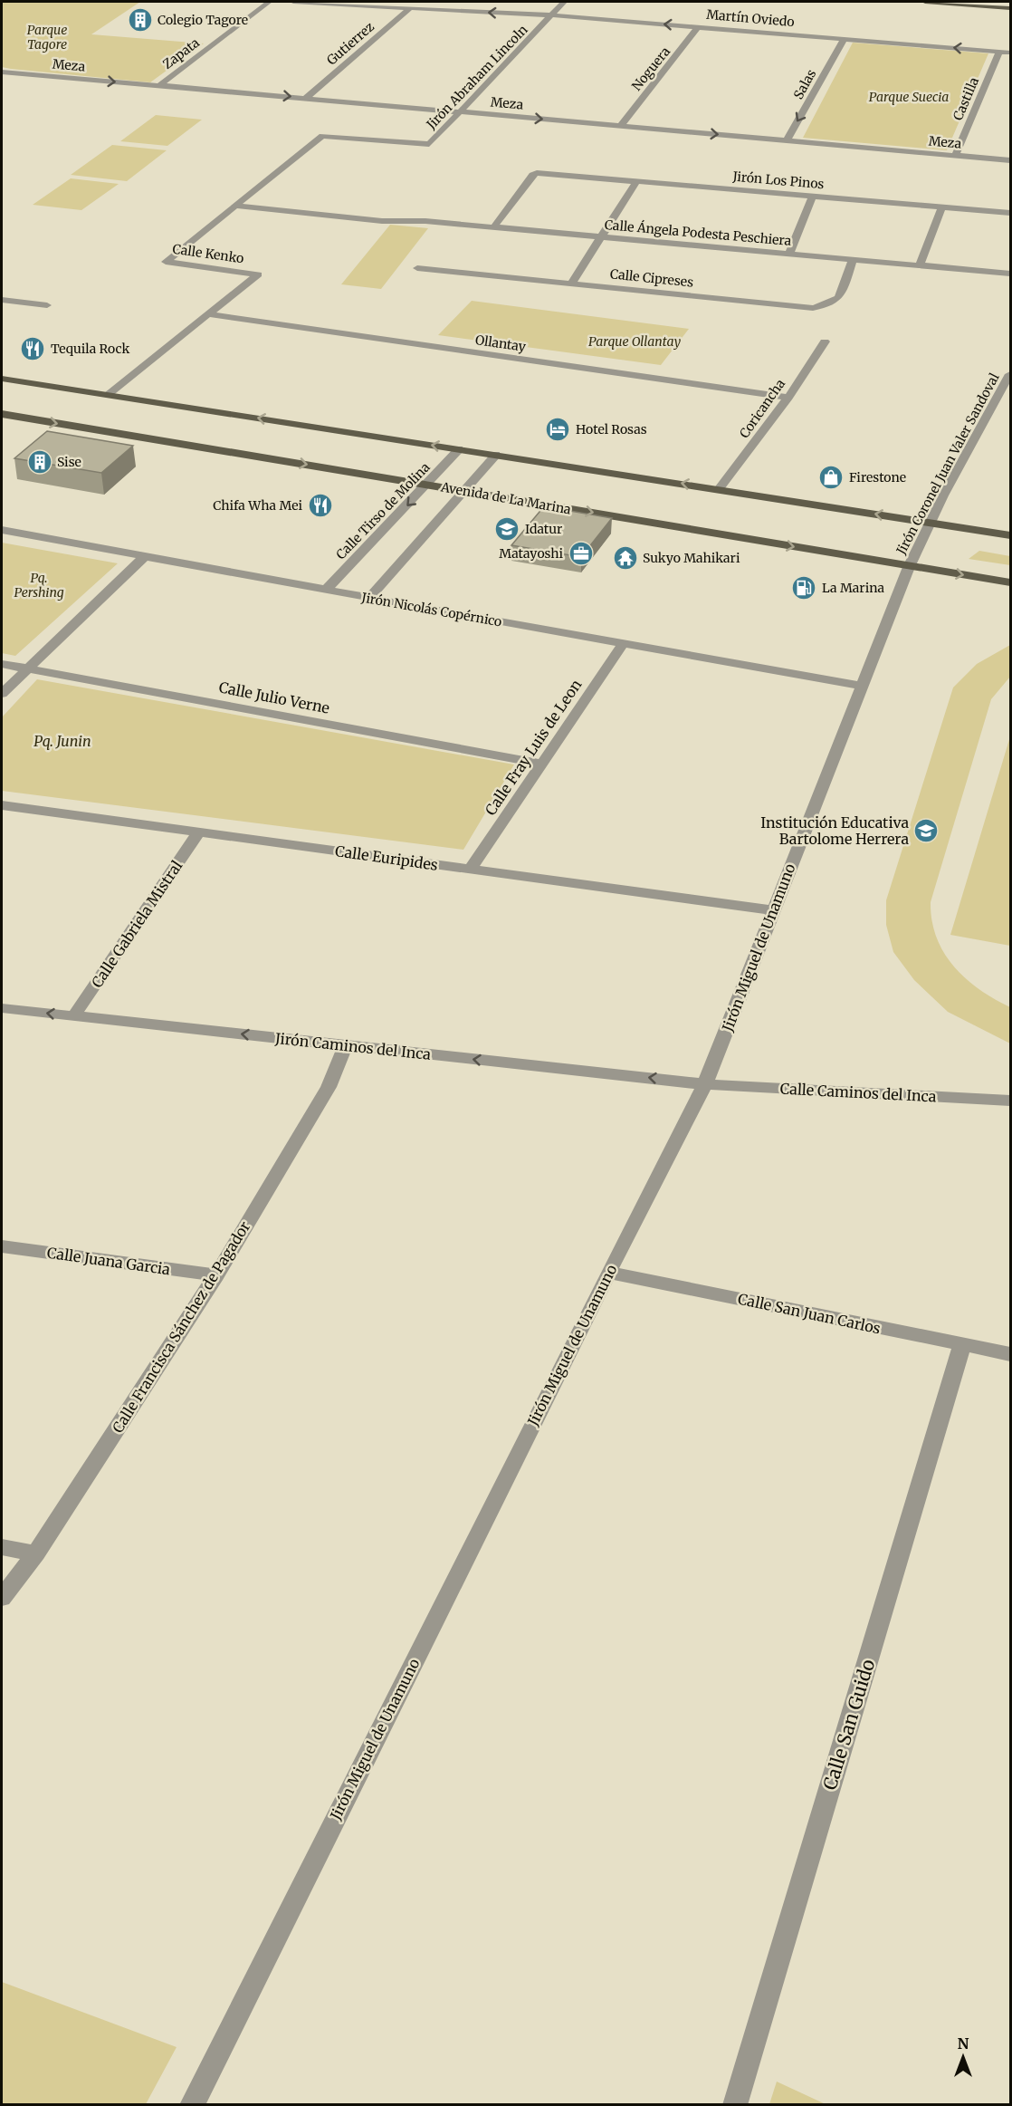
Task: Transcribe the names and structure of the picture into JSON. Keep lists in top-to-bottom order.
{
  "streets": {
    "main road": ["Avenida de La Marina"],
    "street": [
      "Martín Oviedo",
      "Gutierrez",
      "Zapata",
      "Meza",
      "Noguera",
      "Jirón Abraham Lincoln",
      "Salas",
      "Castilla",
      "Jirón Los Pinos",
      "Calle Ángela Podesta Peschiera",
      "Calle Kenko",
      "Calle Cipreses",
      "Ollantay",
      "Coricancha",
      "Jirón Coronel Juan Valer Sandoval",
      "Calle Tirso de Molina",
      "Jirón Nicolás Copérnico",
      "Calle Julio Verne",
      "Calle Fray Luis de Leon",
      "Calle Euripides",
      "Calle Gabriela Mistral",
      "Jirón Miguel de Unamuno",
      "Jirón Caminos del Inca",
      "Calle Caminos del Inca",
      "Calle Juana Garcia",
      "Calle San Juan Carlos",
      "Calle Francisca Sánchez de Pagador",
      "Calle San Guido"
    ]
  },
  "crossings": [
    ["Martín Oviedo", "Gutierrez"],
    ["Martín Oviedo", "Noguera"],
    ["Martín Oviedo", "Jirón Abraham Lincoln"],
    ["Martín Oviedo", "Salas"],
    ["Martín Oviedo", "Castilla"],
    ["Gutierrez", "Meza"],
    ["Zapata", "Meza"],
    ["Meza", "Noguera"],
    ["Meza", "Jirón Abraham Lincoln"],
    ["Meza", "Salas"],
    ["Meza", "Castilla"],
    ["Jirón Abraham Lincoln", "Calle Kenko"],
    ["Jirón Los Pinos", "Calle Ángela Podesta Peschiera"],
    ["Calle Ángela Podesta Peschiera", "Calle Kenko"],
    ["Calle Ángela Podesta Peschiera", "Calle Cipreses"],
    ["Calle Kenko", "Ollantay"],
    ["Ollantay", "Coricancha"],
    ["Jirón Coronel Juan Valer Sandoval", "Avenida de La Marina"],
    ["Jirón Coronel Juan Valer Sandoval", "Jirón Miguel de Unamuno"],
    ["Avenida de La Marina", "Calle Tirso de Molina"],
    ["Avenida de La Marina", "Jirón Miguel de Unamuno"],
    ["Calle Tirso de Molina", "Jirón Nicolás Copérnico"],
    ["Jirón Nicolás Copérnico", "Calle Fray Luis de Leon"],
    ["Jirón Nicolás Copérnico", "Jirón Miguel de Unamuno"],
    ["Calle Julio Verne", "Calle Fray Luis de Leon"],
    ["Calle Fray Luis de Leon", "Calle Euripides"],
    ["Calle Euripides", "Calle Gabriela Mistral"],
    ["Calle Euripides", "Jirón Miguel de Unamuno"],
    ["Calle Gabriela Mistral", "Jirón Caminos del Inca"],
    ["Jirón Miguel de Unamuno", "Jirón Caminos del Inca"],
    ["Jirón Miguel de Unamuno", "Calle Caminos del Inca"],
    ["Jirón Miguel de Unamuno", "Calle San Juan Carlos"],
    ["Jirón Caminos del Inca", "Calle Caminos del Inca"],
    ["Jirón Caminos del Inca", "Calle Francisca Sánchez de Pagador"],
    ["Calle Juana Garcia", "Calle Francisca Sánchez de Pagador"],
    ["Calle San Juan Carlos", "Calle San Guido"]
  ],
  "one_way": [
    "Martín Oviedo",
    "Meza",
    "Salas",
    "Jirón Caminos del Inca"
  ],
  "parks": [
    "Parque Tagore",
    "Parque Suecia",
    "Parque Ollantay",
    "Pq. Pershing",
    "Pq. Junin"
  ],
  "places": {
    "building": ["Colegio Tagore", "Sise"],
    "restaurant": ["Tequila Rock", "Chifa Wha Mei"],
    "hotel": ["Hotel Rosas"],
    "shop": ["Firestone"],
    "school or university": ["Idatur", "Institución Educativa Bartolome Herrera"],
    "office": ["Matayoshi"],
    "temple": ["Sukyo Mahikari"],
    "fuel station": ["La Marina"]
  },
  "north": "top"
}
